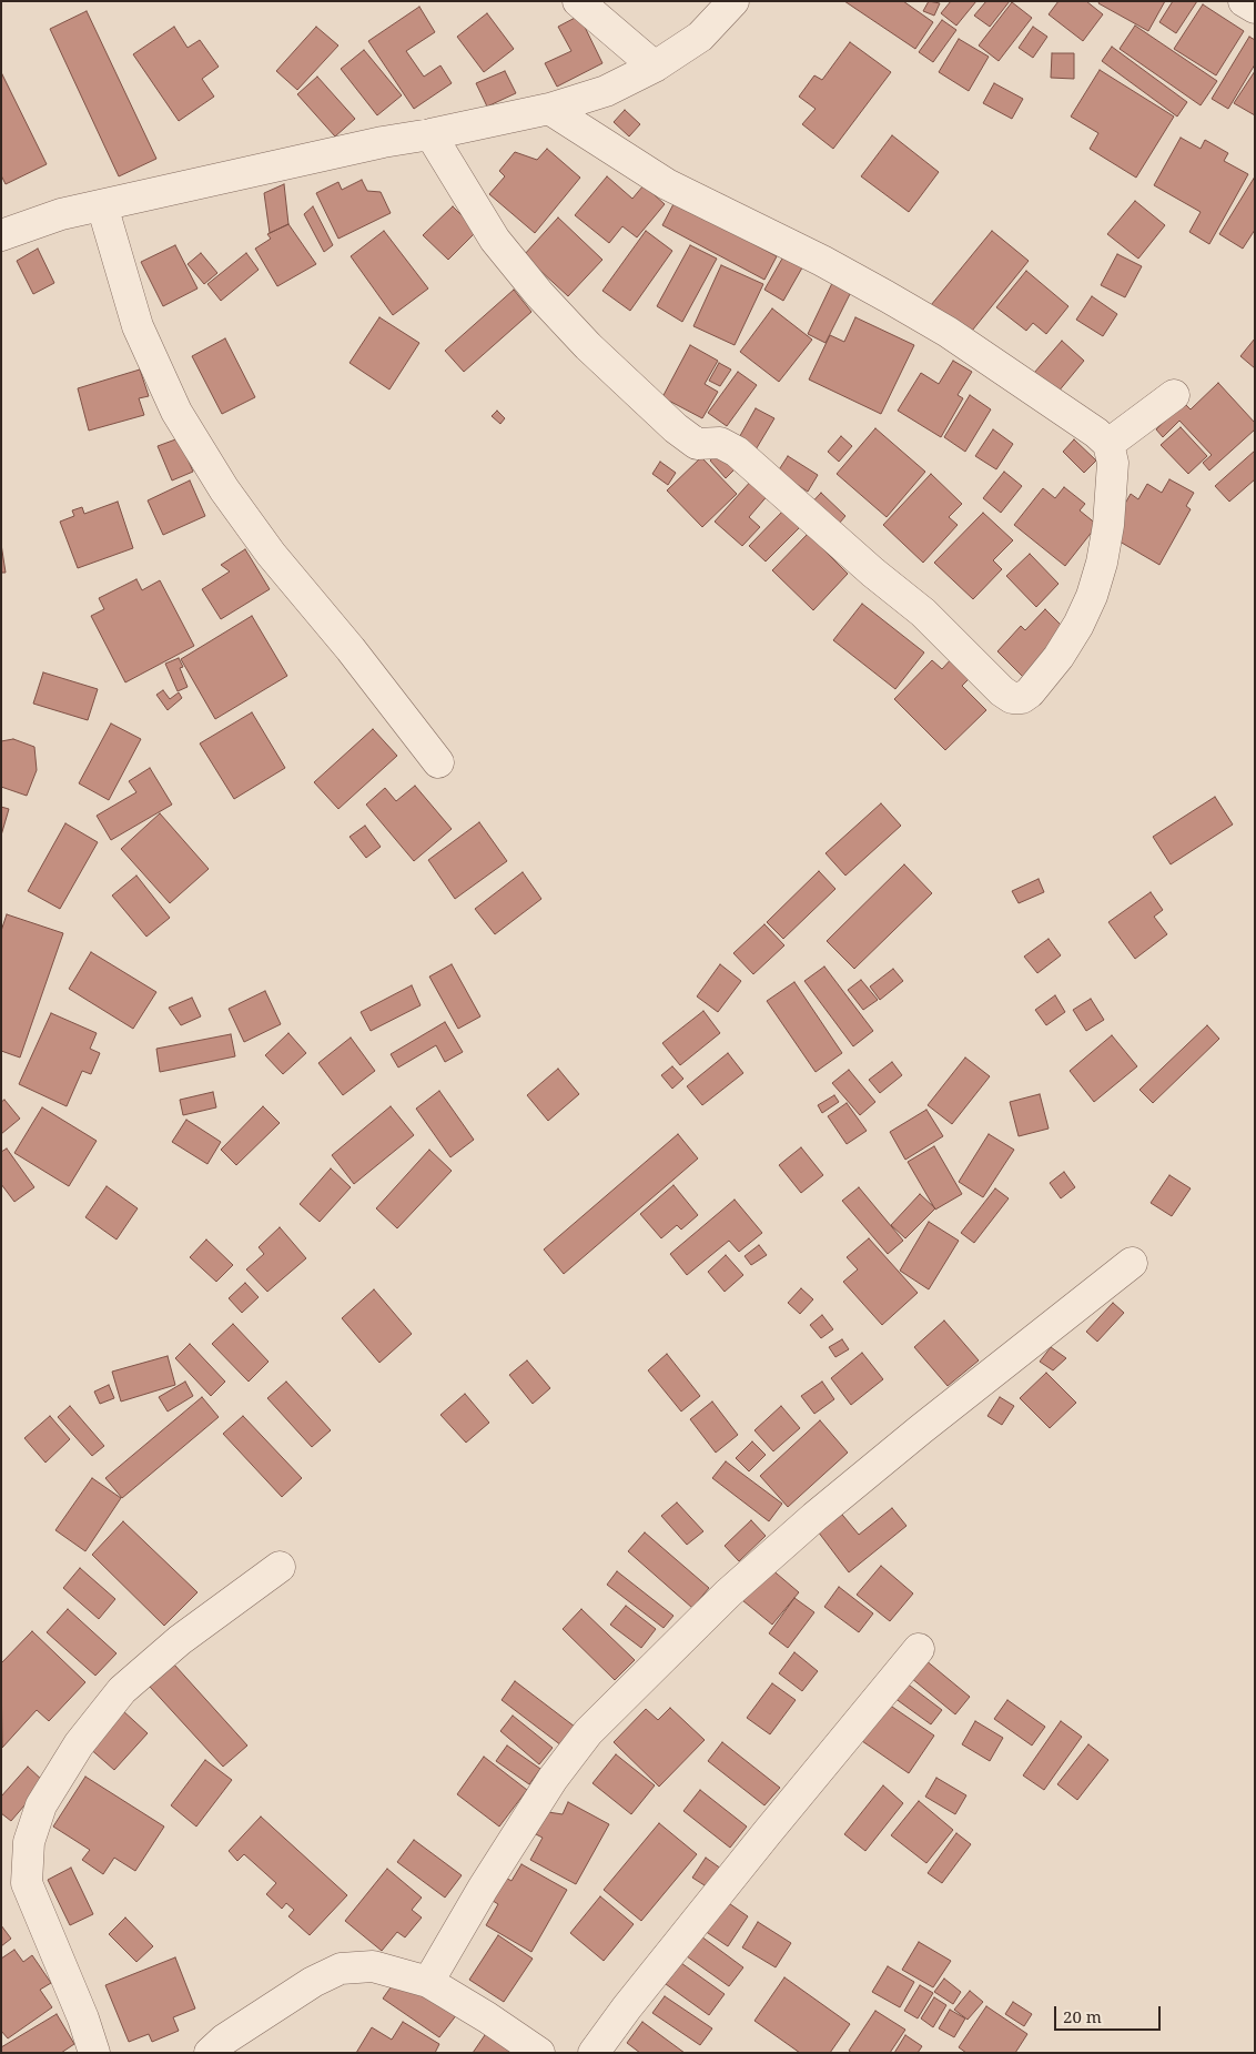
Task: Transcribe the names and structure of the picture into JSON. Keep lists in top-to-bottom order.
{
  "scale_bar": "20 m"
}
